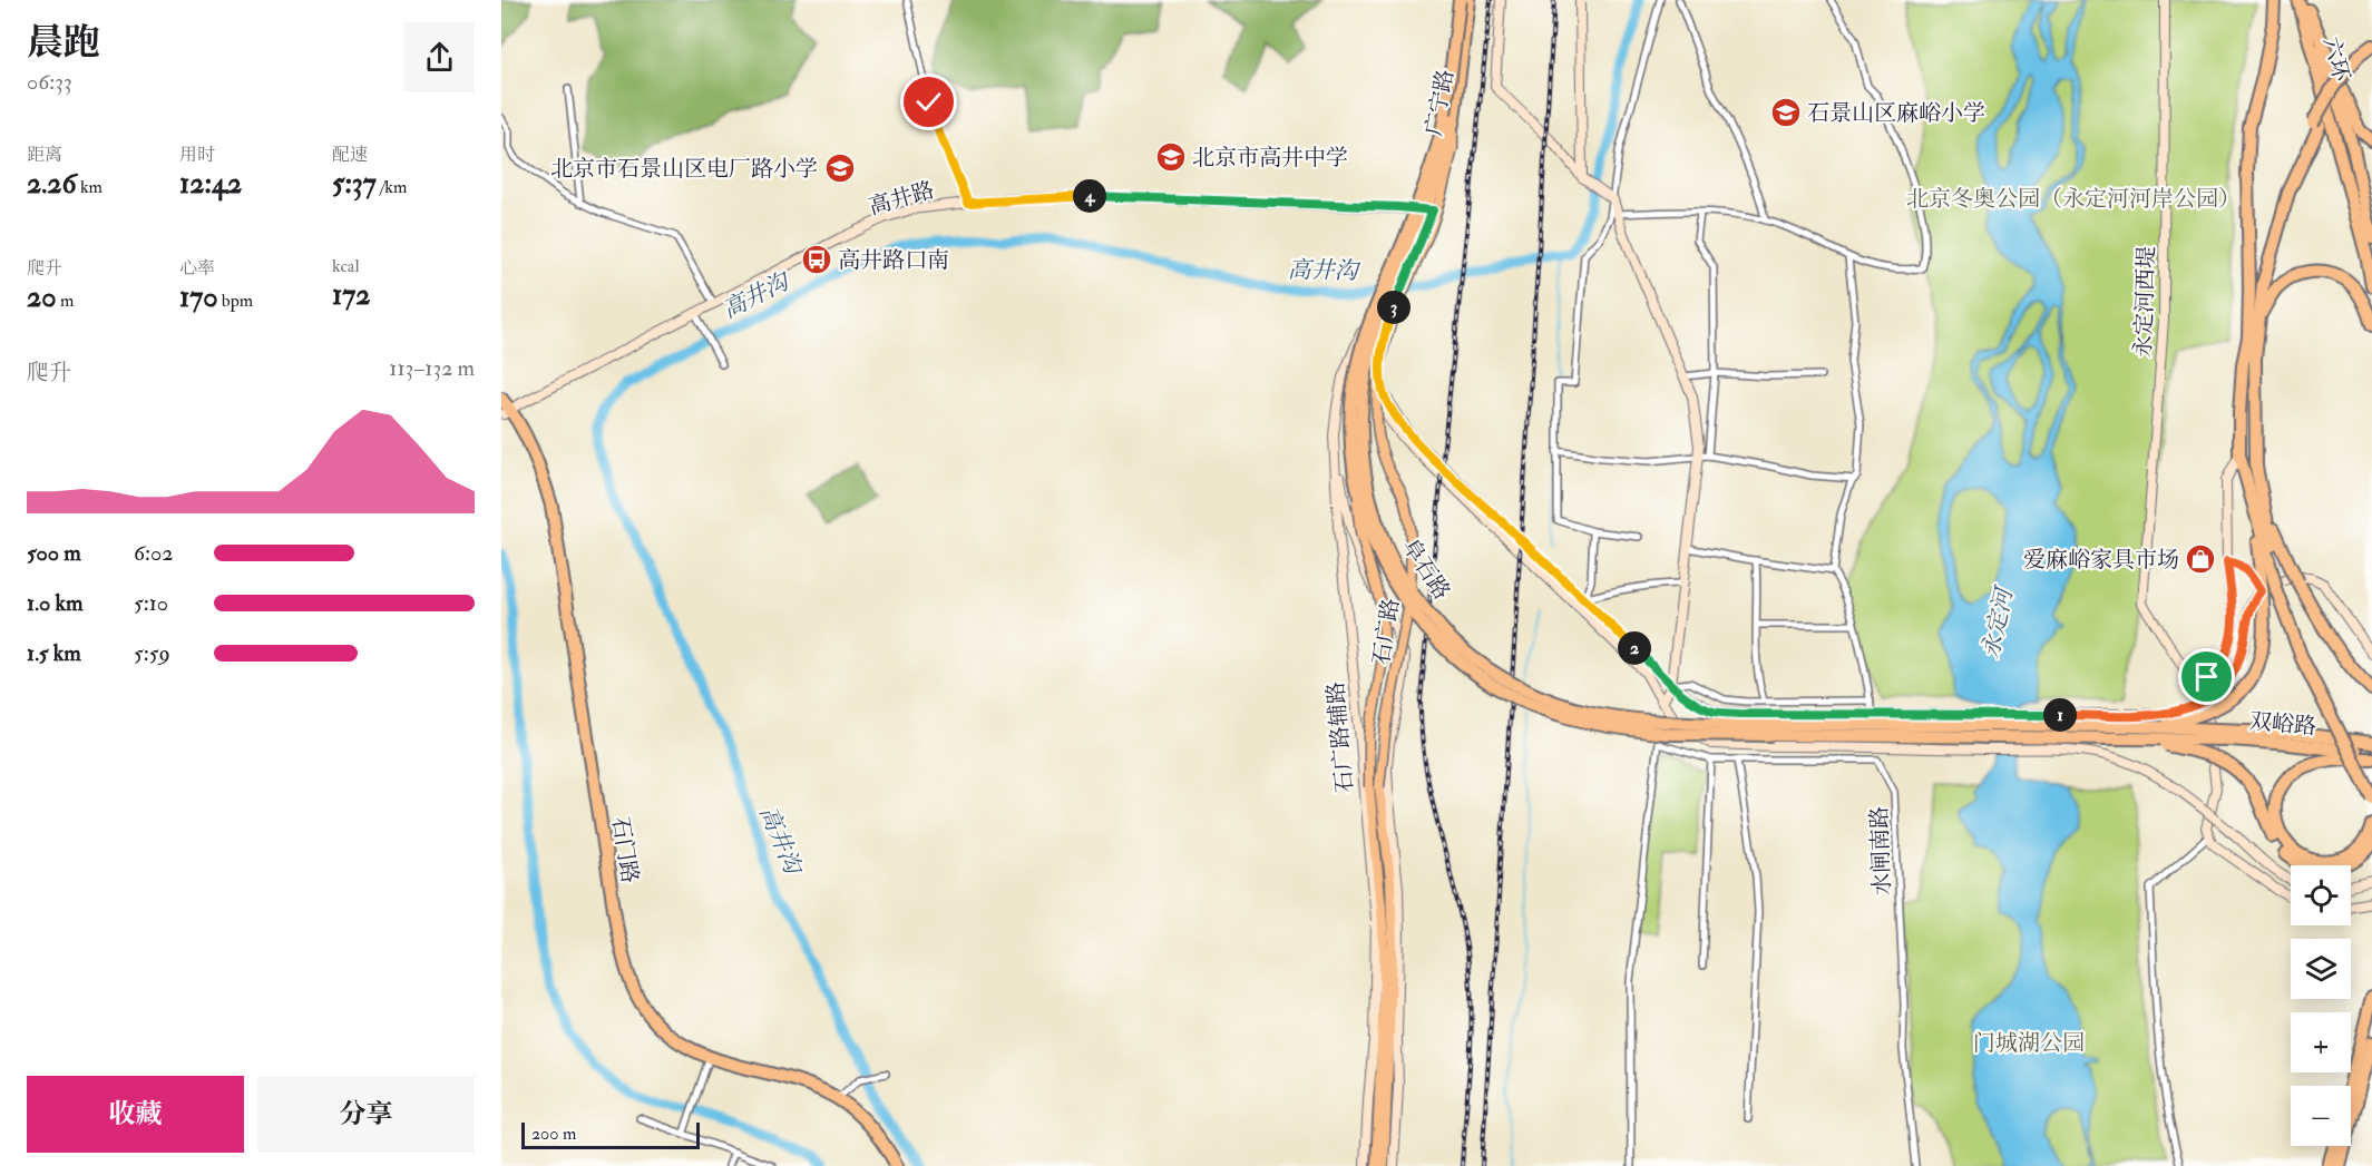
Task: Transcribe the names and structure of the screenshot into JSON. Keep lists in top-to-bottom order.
{
  "streets": {
    "highway": [
      "六环",
      "阜石路",
      "双峪路",
      "石门路"
    ],
    "main road": ["石广路"],
    "street": [
      "广宁路",
      "高井路",
      "永定河西堤",
      "石广路辅路",
      "水闸南路"
    ]
  },
  "crossings": [
    ["广宁路", "高井路"],
    ["广宁路", "阜石路"],
    ["高井路", "石门路"],
    ["阜石路", "石广路"],
    ["阜石路", "双峪路"]
  ],
  "water": ["高井沟", "永定河"],
  "parks": ["北京冬奥公园（永定河河岸公园）", "门城湖公园"],
  "places": {
    "school or university": ["石景山区麻峪小学", "北京市高井中学", "北京市石景山区电厂路小学"],
    "bus stop": ["高井路口南"],
    "shop": ["爱麻峪家具市场"]
  },
  "scale_bar": "200 m",
  "page": {
    "heading": ["晨跑", "06:33"],
    "stats": [
      ["距离", "2.26 km"],
      ["用时", "12:42"],
      ["配速", "5:37 /km"],
      ["爬升", "20 m"],
      ["心率", "170 bpm"],
      ["kcal", "172"]
    ],
    "pins": [
      "4",
      "3",
      "2",
      "1"
    ],
    "chart": ["爬升", "113–132 m"],
    "list": [
      {
        "name": "500 m",
        "note": "6:02"
      },
      {
        "name": "1.0 km",
        "note": "5:10"
      },
      {
        "name": "1.5 km",
        "note": "5:59"
      }
    ],
    "map_buttons": ["+", "−"],
    "buttons": ["收藏", "分享"],
    "scale": "200 m"
  }
}
